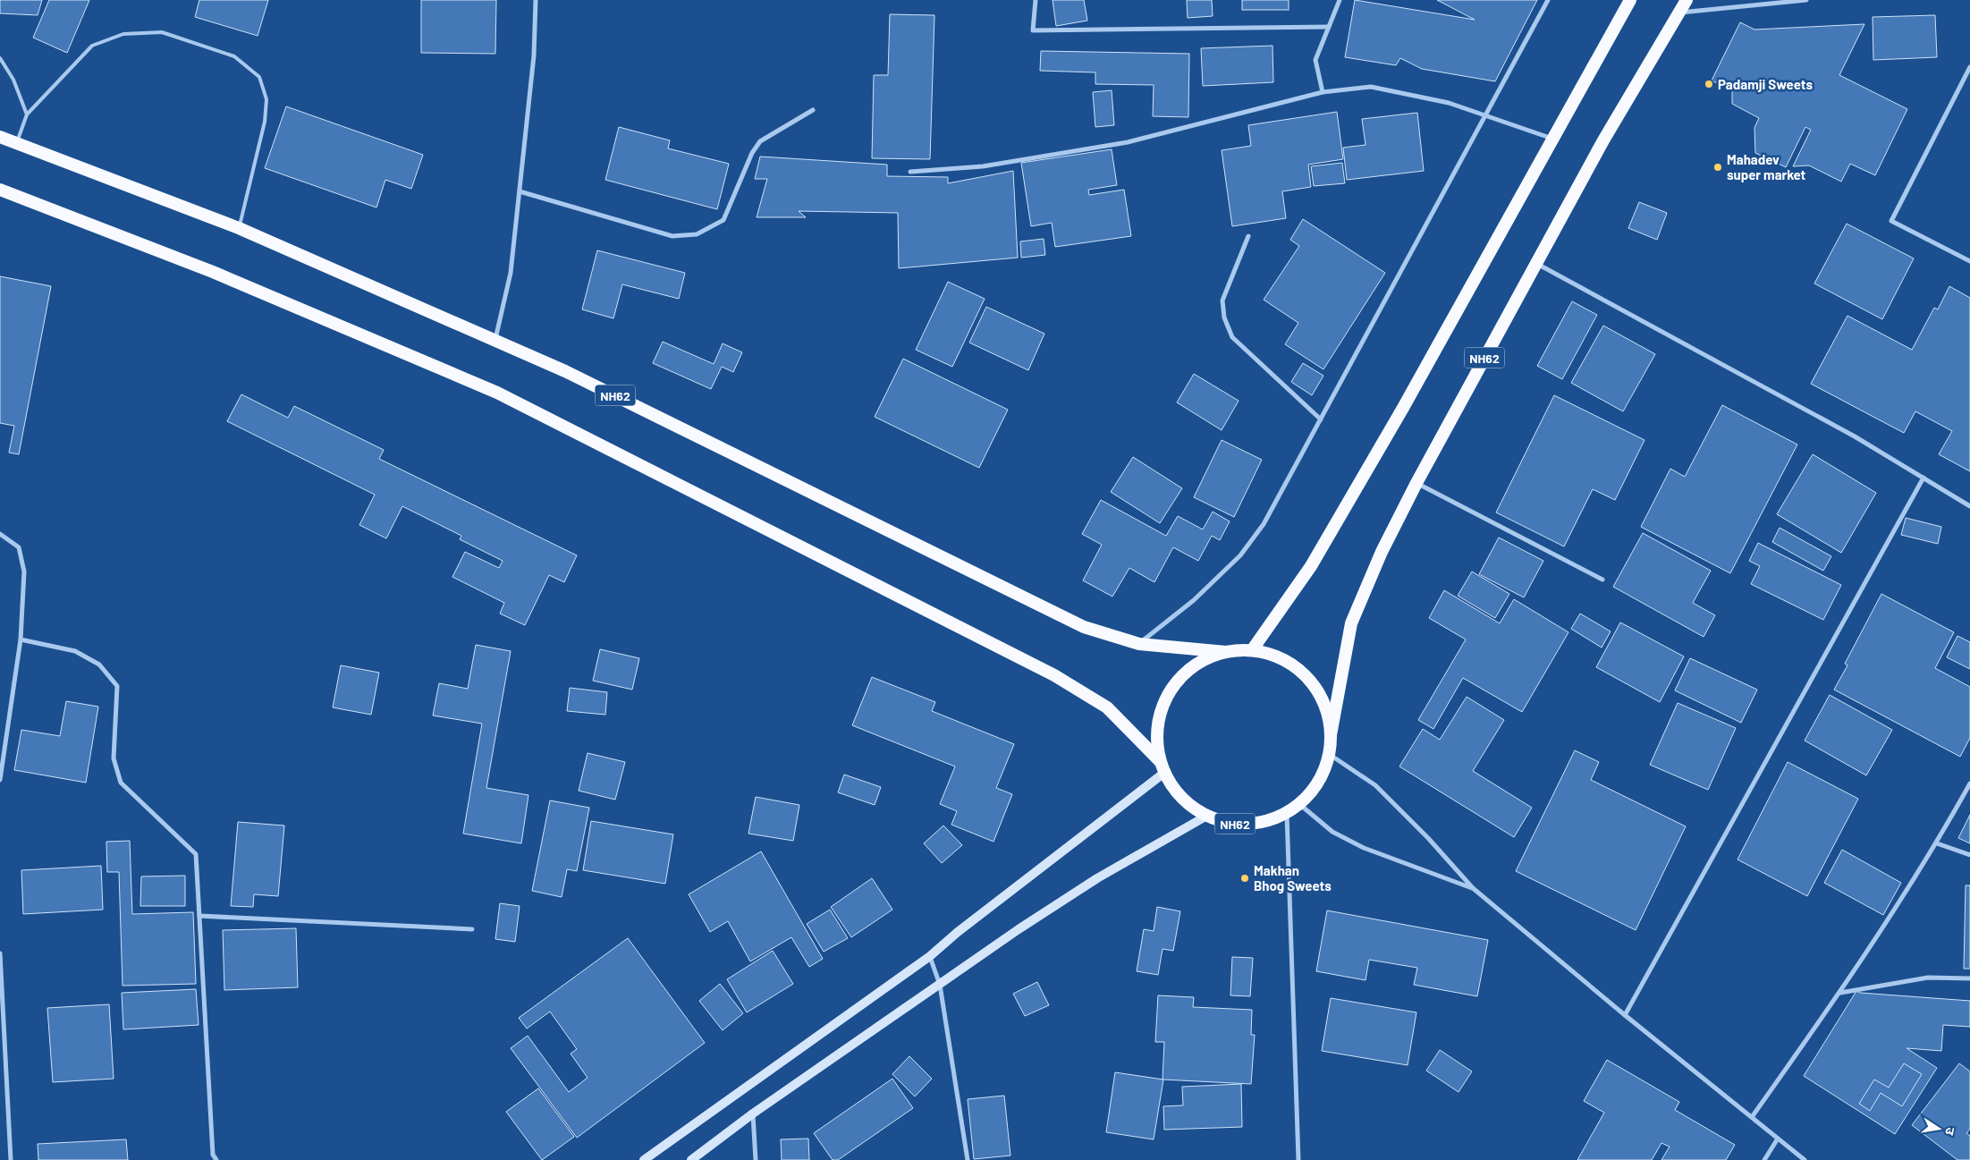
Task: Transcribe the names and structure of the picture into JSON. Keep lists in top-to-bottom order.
{
  "streets": {
    "highway": ["NH62"]
  },
  "places": ["Padamji Sweets", "Mahadev super market", "Makhan Bhog Sweets"],
  "north": "right"
}
